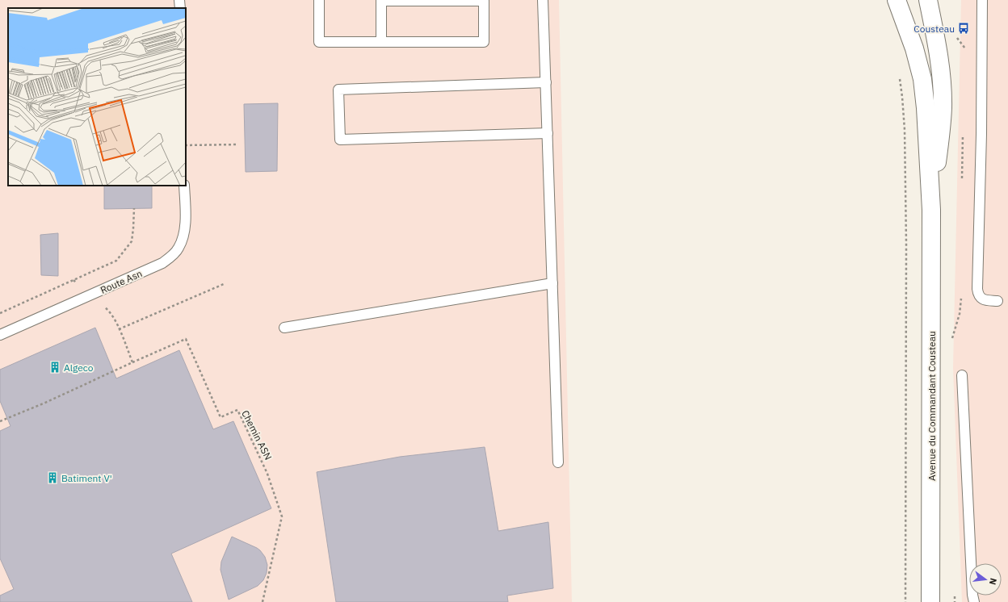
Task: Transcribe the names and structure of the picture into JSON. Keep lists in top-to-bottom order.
{
  "streets": {
    "street": ["Avenue du Commandant Cousteau"],
    "lane": ["Route Asn"],
    "path": ["Chemin ASN"]
  },
  "places": {
    "bus stop": ["Cousteau"],
    "building": ["Algeco", "Batiment V'"]
  },
  "north": "right"
}
